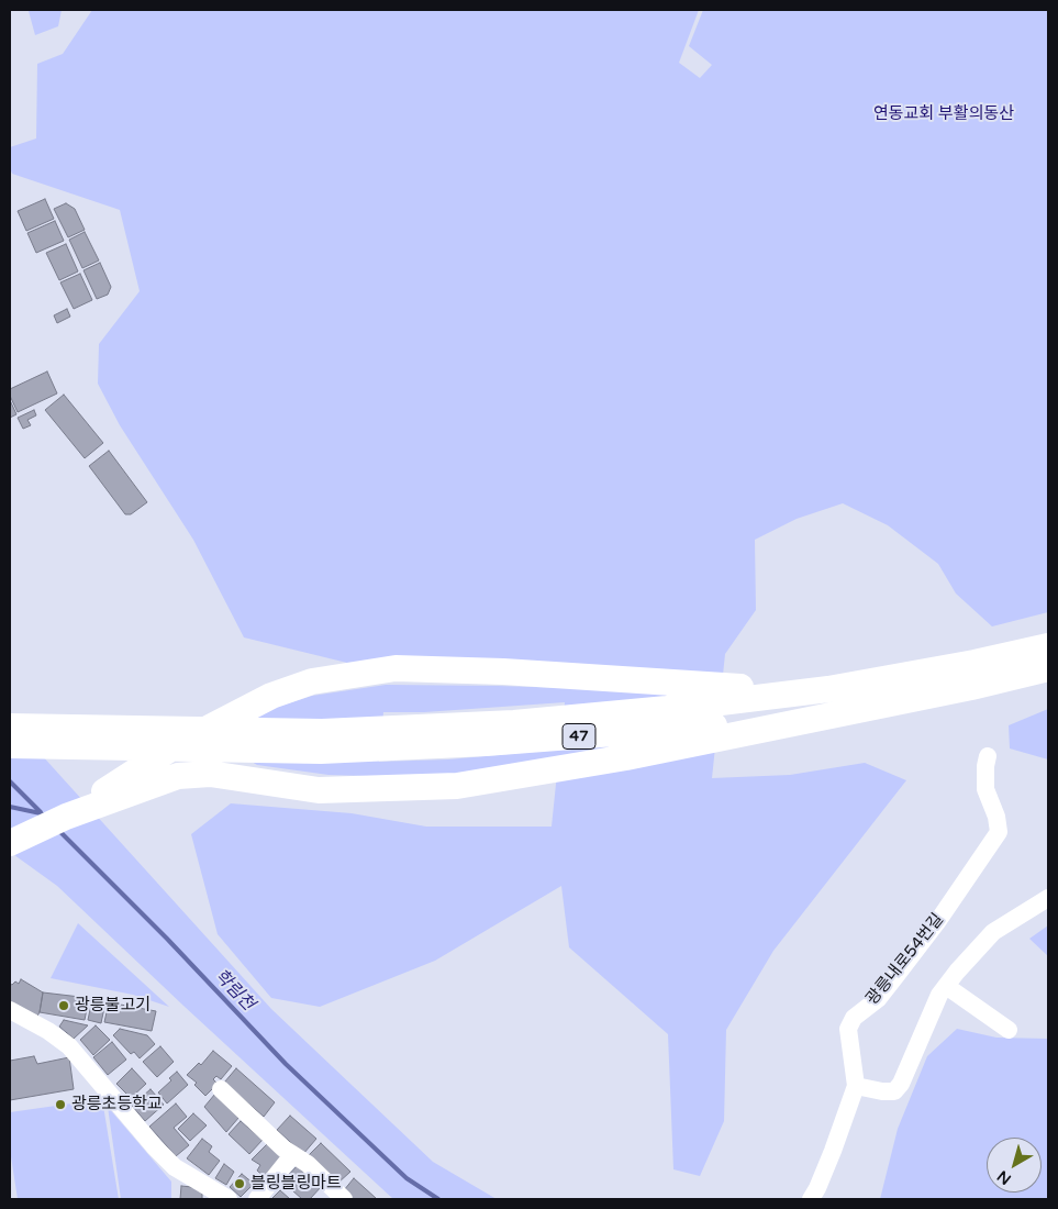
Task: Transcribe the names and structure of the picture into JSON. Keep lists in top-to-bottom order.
{
  "streets": {
    "highway": ["47"],
    "street": ["광릉내로54번길"]
  },
  "water": ["학림천"],
  "parks": ["연동교회 부활의동산"],
  "places": ["광릉불고기", "광릉초등학교", "블링블링마트"],
  "north": "bottom left"
}
